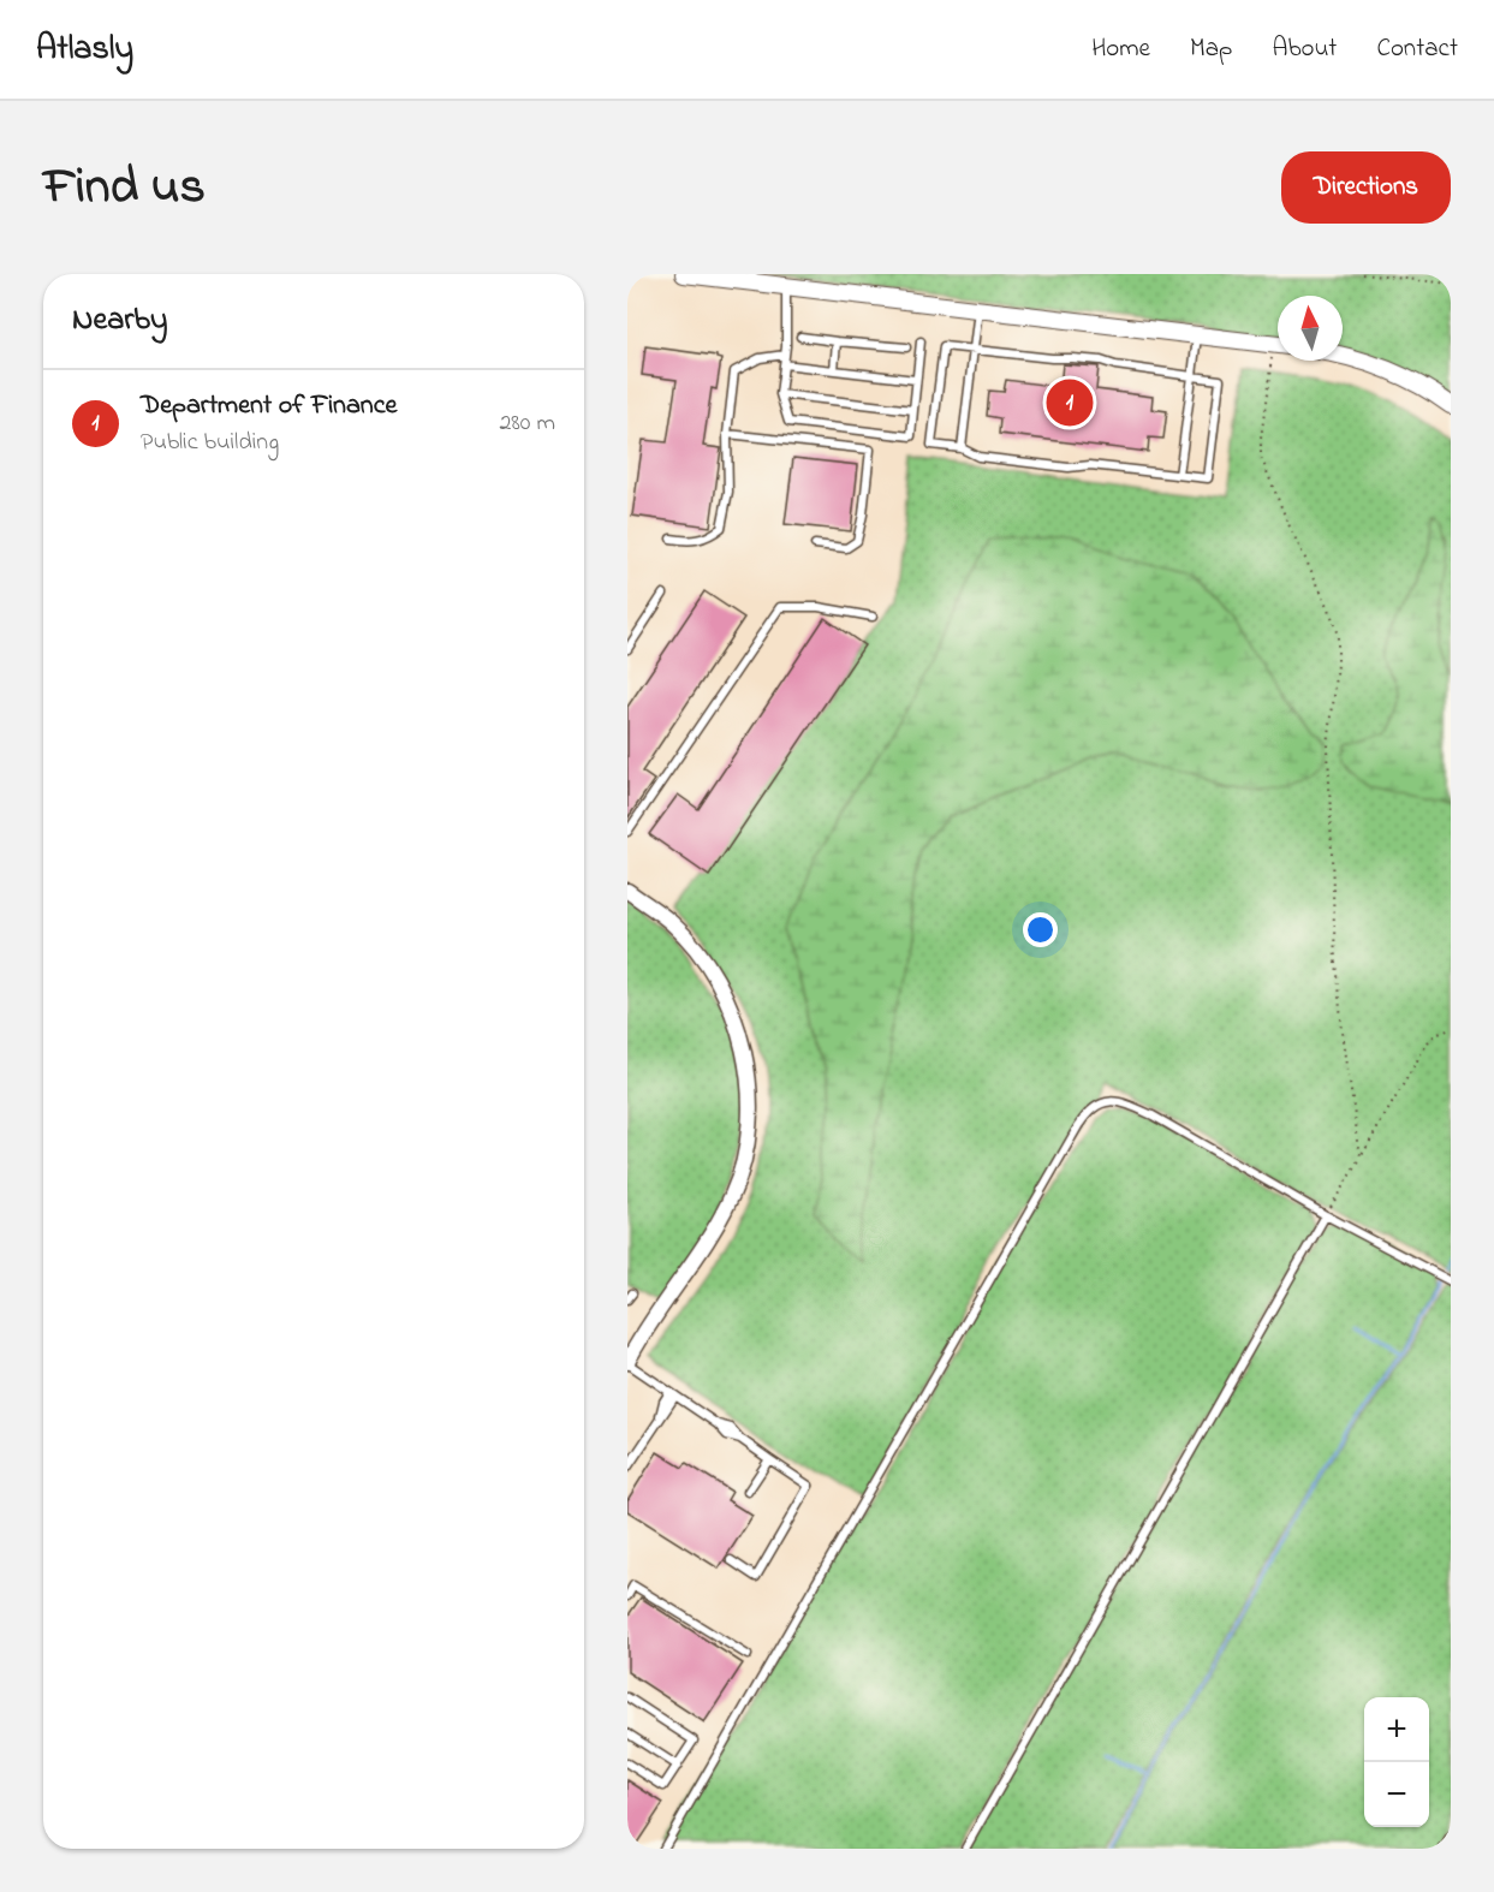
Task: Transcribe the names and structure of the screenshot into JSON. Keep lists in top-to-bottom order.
{
  "north": "top",
  "page": {
    "header": "Atlasly",
    "nav": [
      "Home",
      "Map",
      "About",
      "Contact"
    ],
    "title": "Find us",
    "buttons": "Directions",
    "heading": "Nearby",
    "list": [
      {
        "mark": "1",
        "name": "Department of Finance",
        "note": "Public building",
        "value": "280 m"
      }
    ],
    "pins": "1",
    "map_buttons": ["+", "−"]
  }
}
